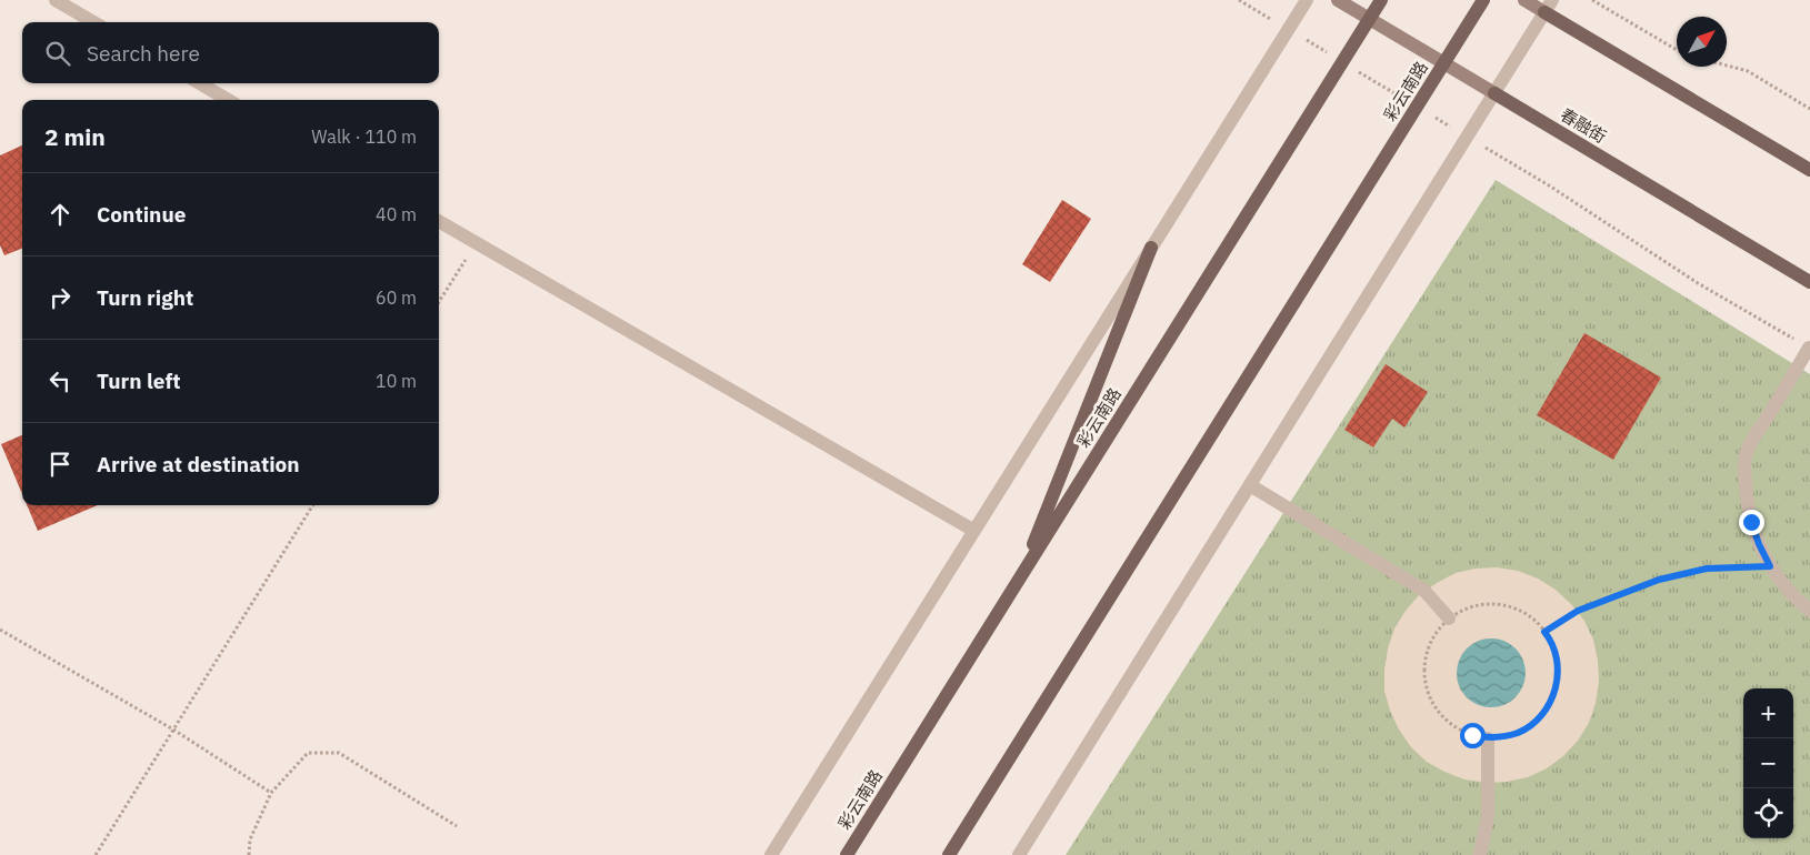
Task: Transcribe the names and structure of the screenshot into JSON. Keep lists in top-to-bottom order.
{
  "streets": {
    "main road": ["彩云南路", "春融街"]
  },
  "crossings": [
    ["彩云南路", "春融街"]
  ],
  "north": "top right",
  "page": {
    "search": "Search here",
    "heading": ["2 min", "Walk · 110 m"],
    "list": [
      ["Continue", "40 m"],
      ["Turn right", "60 m"],
      ["Turn left", "10 m"],
      "Arrive at destination"
    ],
    "map_buttons": ["+", "−"]
  }
}
